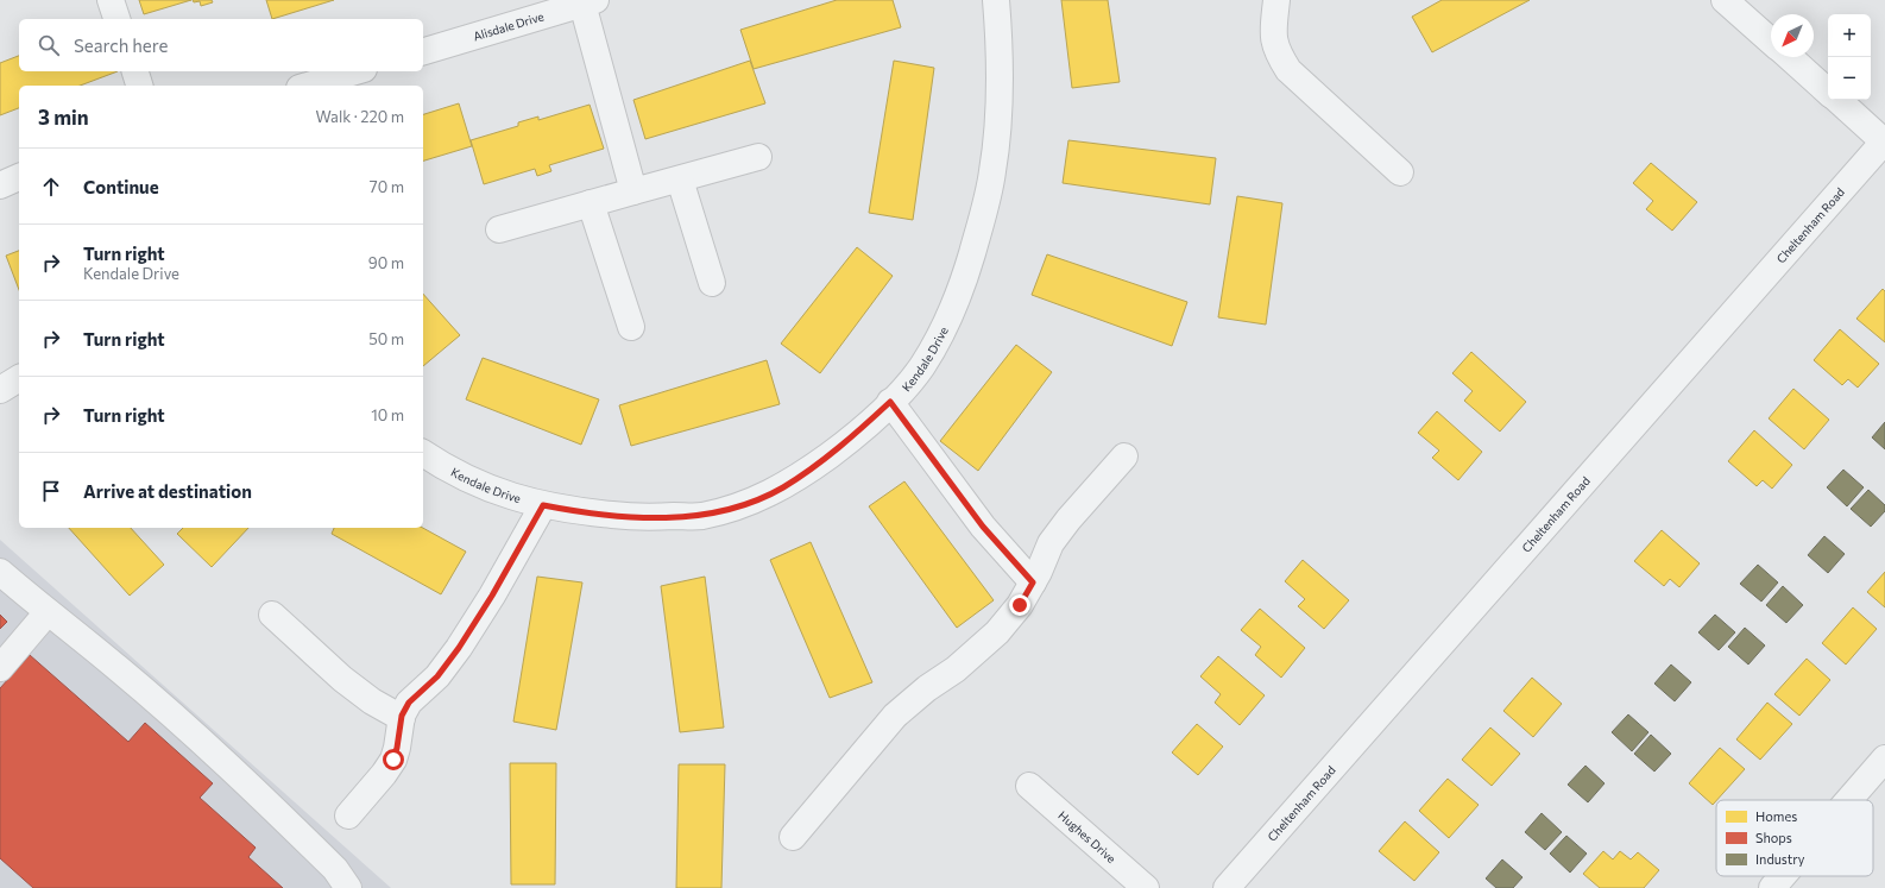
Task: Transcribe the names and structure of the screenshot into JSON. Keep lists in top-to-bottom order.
{
  "streets": {
    "street": [
      "Alisdale Drive",
      "Cheltenham Road",
      "Kendale Drive",
      "Hughes Drive"
    ]
  },
  "legend": ["Homes", "Shops", "Industry"],
  "north": "bottom left",
  "page": {
    "map_buttons": ["+", "−"],
    "search": "Search here",
    "heading": ["3 min", "Walk · 220 m"],
    "list": [
      ["Continue", "70 m"],
      ["Turn right", "Kendale Drive", "90 m"],
      ["Turn right", "50 m"],
      ["Turn right", "10 m"],
      "Arrive at destination"
    ]
  }
}
